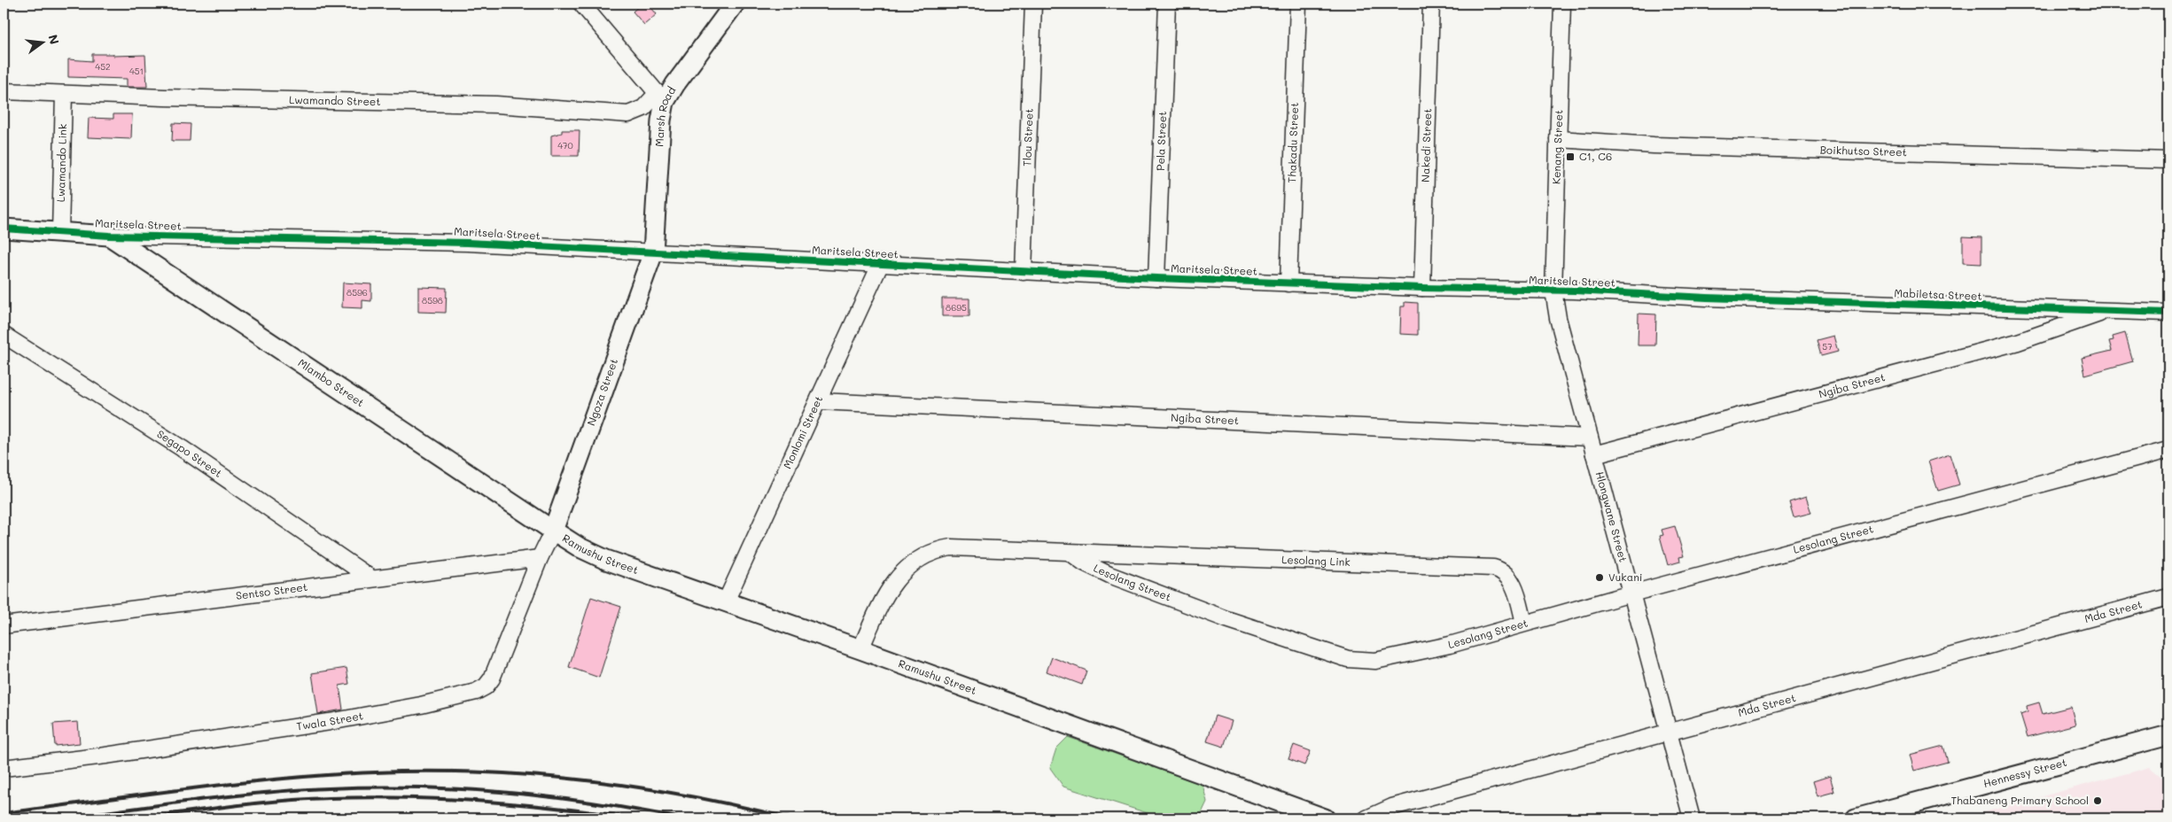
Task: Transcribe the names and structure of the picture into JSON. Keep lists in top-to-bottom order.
{
  "streets": {
    "street": [
      "Lwamando Street",
      "Marsh Road",
      "Tlou Street",
      "Pela Street",
      "Thakadu Street",
      "Nakedi Street",
      "Kenang Street",
      "Boikhutso Street",
      "Lwamando Link",
      "Maritsela Street",
      "Mabiletsa Street",
      "Mlambo Street",
      "Ngiba Street",
      "Ngoza Street",
      "Monlomi Street",
      "Segapo Street",
      "Hlongwane Street",
      "Lesolang Street",
      "Ramushu Street",
      "Lesolang Link",
      "Sentso Street",
      "Mda Street",
      "Twala Street",
      "Hennessy Street"
    ]
  },
  "crossings": [
    ["Lwamando Street", "Marsh Road"],
    ["Lwamando Street", "Lwamando Link"],
    ["Marsh Road", "Maritsela Street"],
    ["Marsh Road", "Ngoza Street"],
    ["Tlou Street", "Maritsela Street"],
    ["Pela Street", "Maritsela Street"],
    ["Thakadu Street", "Maritsela Street"],
    ["Nakedi Street", "Maritsela Street"],
    ["Kenang Street", "Boikhutso Street"],
    ["Kenang Street", "Maritsela Street"],
    ["Kenang Street", "Hlongwane Street"],
    ["Lwamando Link", "Maritsela Street"],
    ["Maritsela Street", "Mabiletsa Street"],
    ["Maritsela Street", "Mlambo Street"],
    ["Maritsela Street", "Ngoza Street"],
    ["Maritsela Street", "Monlomi Street"],
    ["Maritsela Street", "Hlongwane Street"],
    ["Mabiletsa Street", "Ngiba Street"],
    ["Mlambo Street", "Ngoza Street"],
    ["Mlambo Street", "Ramushu Street"],
    ["Mlambo Street", "Twala Street"],
    ["Ngiba Street", "Monlomi Street"],
    ["Ngiba Street", "Hlongwane Street"],
    ["Ngoza Street", "Ramushu Street"],
    ["Ngoza Street", "Twala Street"],
    ["Monlomi Street", "Ramushu Street"],
    ["Segapo Street", "Sentso Street"],
    ["Hlongwane Street", "Lesolang Street"],
    ["Hlongwane Street", "Mda Street"],
    ["Lesolang Street", "Lesolang Link"],
    ["Ramushu Street", "Twala Street"],
    ["Sentso Street", "Twala Street"]
  ],
  "places": {
    "transit": ["C1, C6"],
    "other": ["Vukani", "Thabaneng Primary School"]
  },
  "house_numbers": [
    "452",
    "451",
    "470",
    "8596",
    "8598",
    "8695",
    "57"
  ],
  "north": "right"
}
